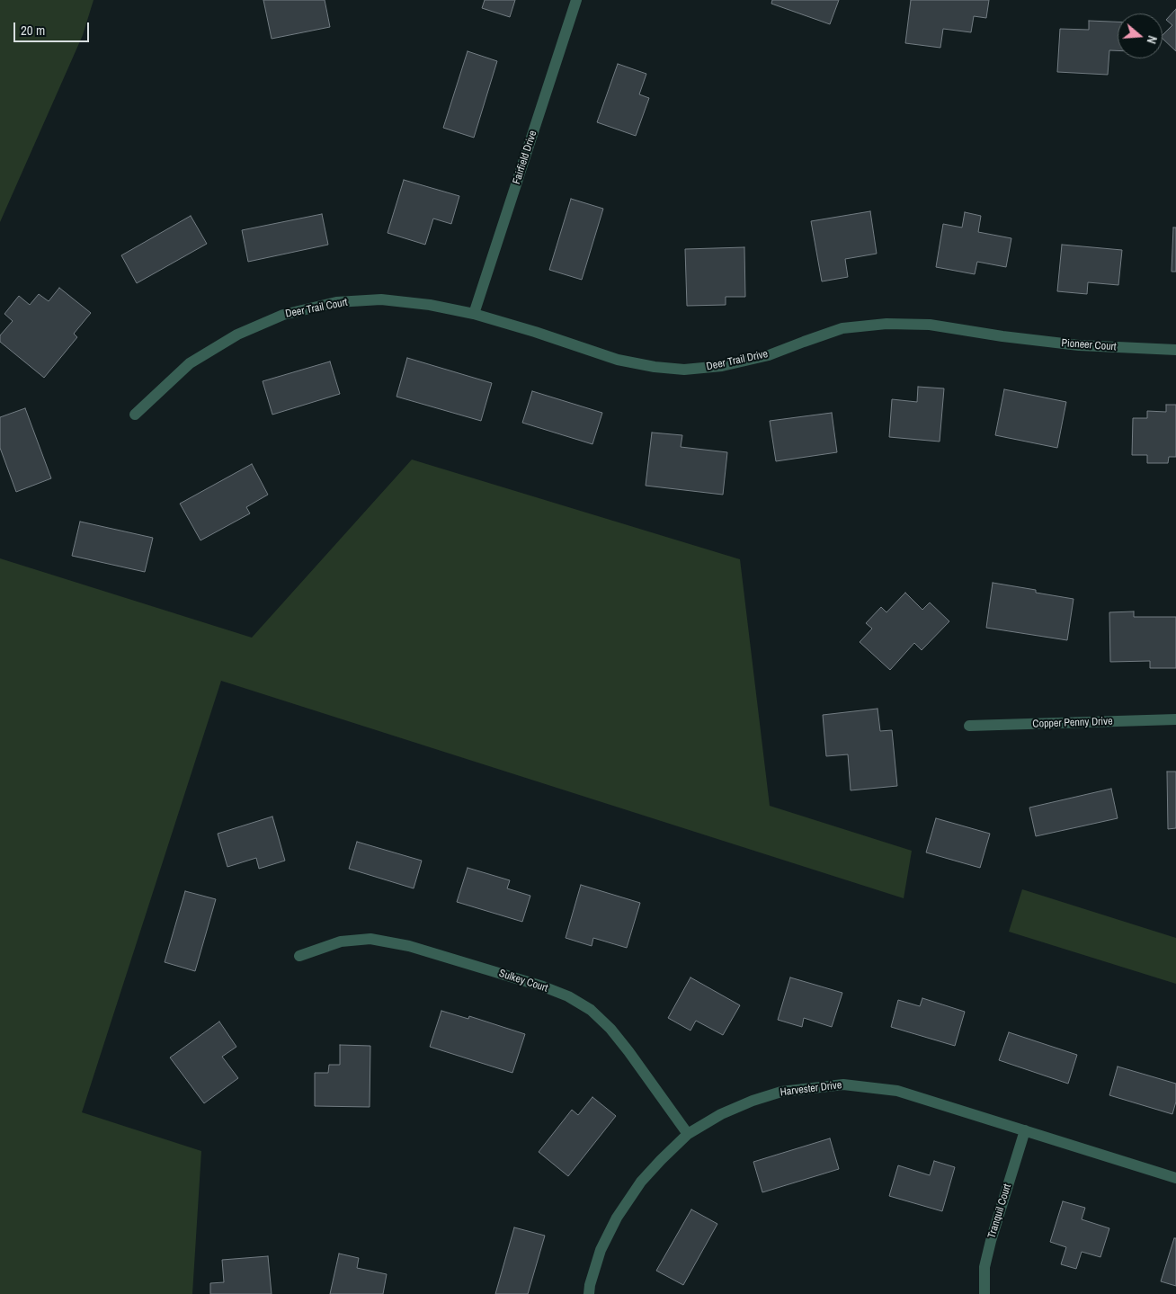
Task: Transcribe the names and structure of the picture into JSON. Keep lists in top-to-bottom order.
{
  "streets": {
    "street": [
      "Fairfield Drive",
      "Deer Trail Court",
      "Pioneer Court",
      "Deer Trail Drive",
      "Copper Penny Drive",
      "Sulkey Court",
      "Harvester Drive",
      "Tranquil Court"
    ]
  },
  "crossings": [
    ["Fairfield Drive", "Deer Trail Court"],
    ["Fairfield Drive", "Deer Trail Drive"],
    ["Deer Trail Court", "Deer Trail Drive"],
    ["Pioneer Court", "Deer Trail Drive"],
    ["Sulkey Court", "Harvester Drive"],
    ["Harvester Drive", "Tranquil Court"]
  ],
  "scale_bar": "20 m",
  "north": "right"
}
